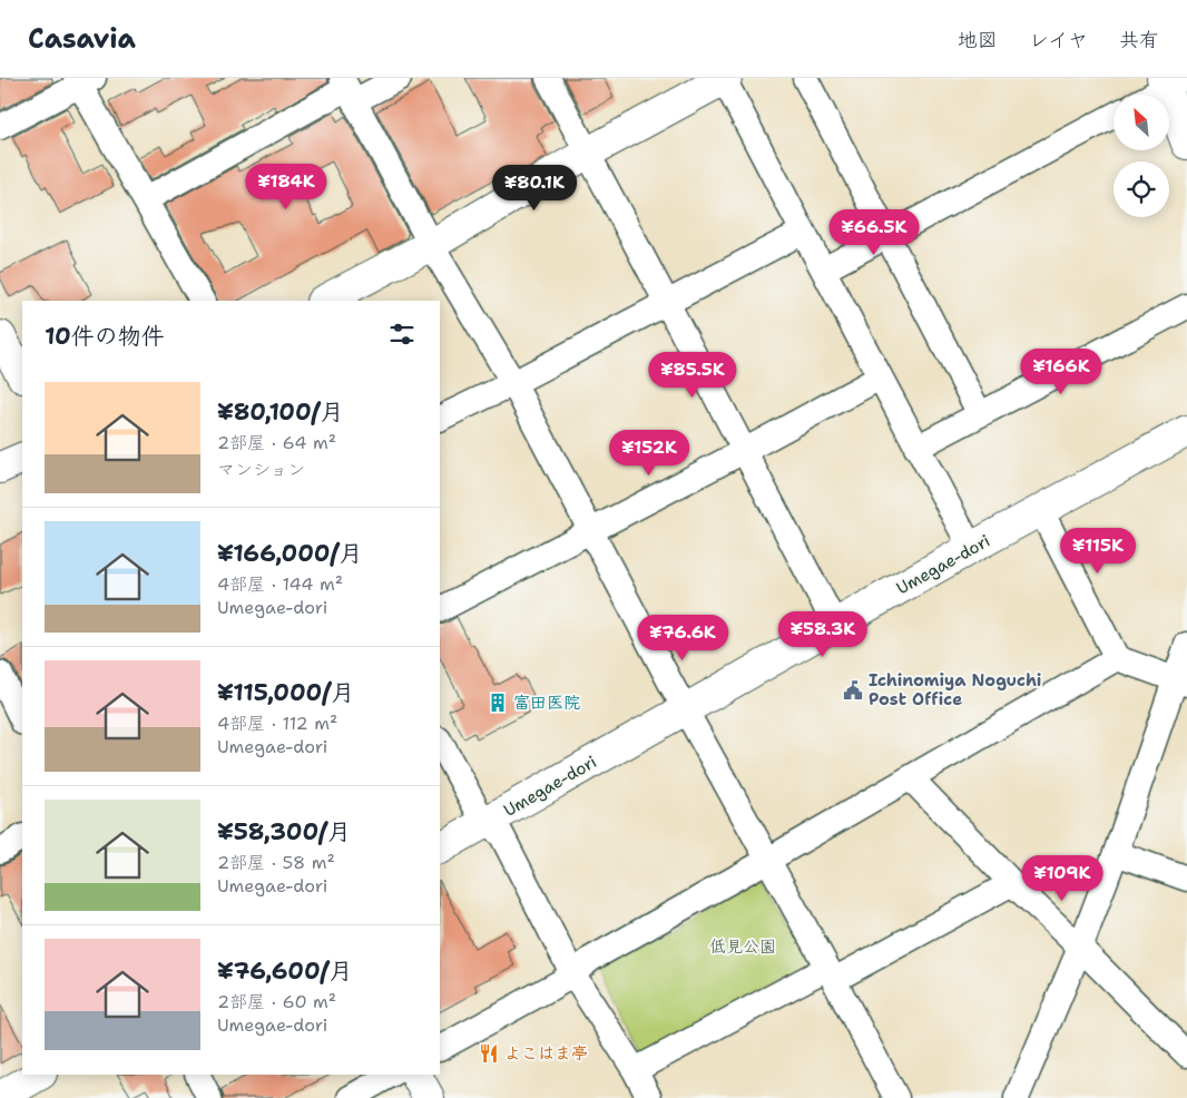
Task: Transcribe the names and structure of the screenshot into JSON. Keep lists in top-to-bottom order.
{
  "streets": {
    "main road": ["Umegae-dori"]
  },
  "parks": ["低見公園"],
  "places": {
    "public building": ["Ichinomiya Noguchi Post Office"],
    "building": ["富田医院"],
    "restaurant": ["よこはま亭"]
  },
  "north": "top left",
  "page": {
    "header": "Casavia",
    "nav": ["地図", "レイヤ", "共有"],
    "price": [
      "¥184K",
      "¥80.1K",
      "¥66.5K",
      "¥166K",
      "¥85.5K",
      "¥152K",
      "¥115K",
      "¥58.3K",
      "¥76.6K",
      "¥109K"
    ],
    "heading": "10件の物件",
    "list": [
      {
        "name": "¥80,100/月",
        "note": "2部屋 · 64 m² · マンション"
      },
      {
        "name": "¥166,000/月",
        "note": "4部屋 · 144 m² · Umegae-dori"
      },
      {
        "name": "¥115,000/月",
        "note": "4部屋 · 112 m² · Umegae-dori"
      },
      {
        "name": "¥58,300/月",
        "note": "2部屋 · 58 m² · Umegae-dori"
      },
      {
        "name": "¥76,600/月",
        "note": "2部屋 · 60 m² · Umegae-dori"
      }
    ]
  }
}
